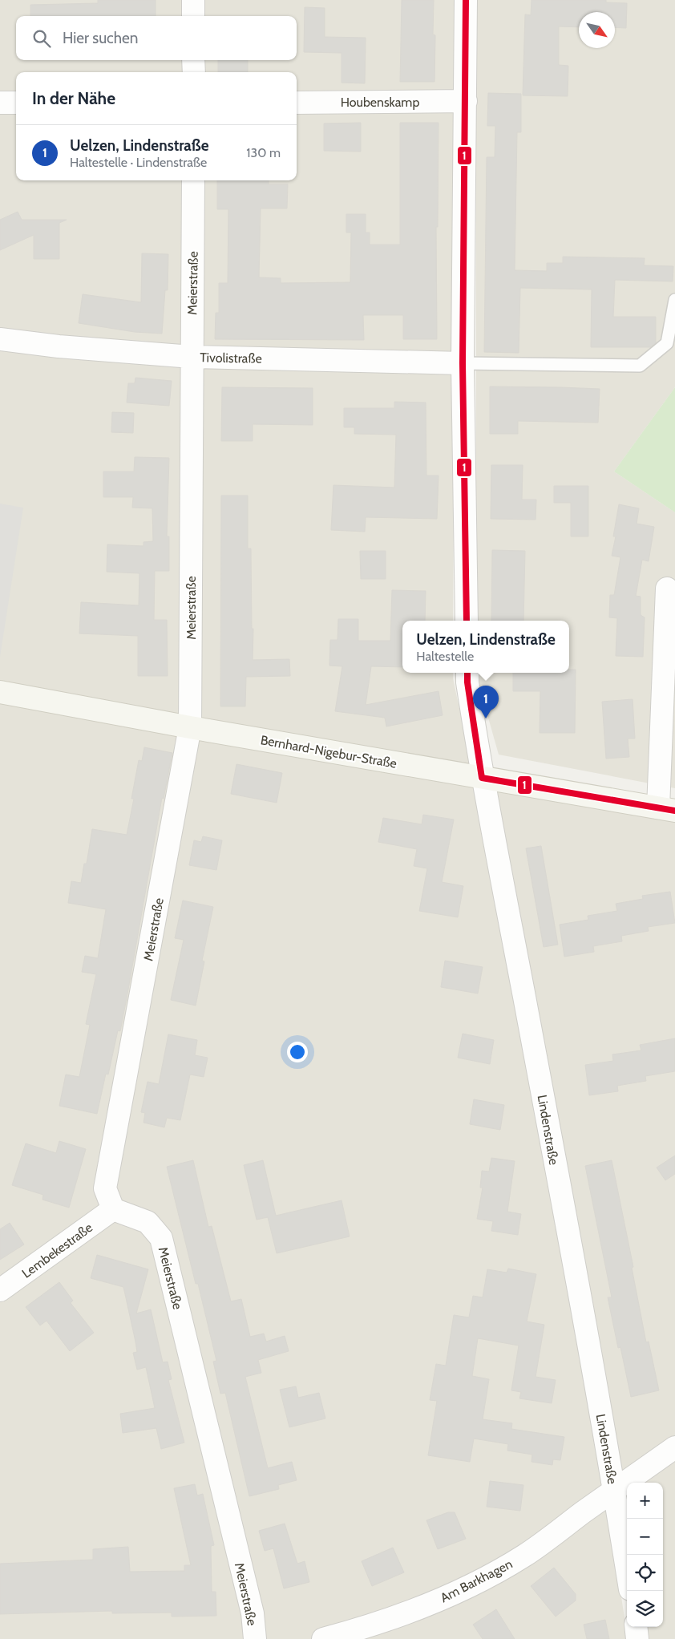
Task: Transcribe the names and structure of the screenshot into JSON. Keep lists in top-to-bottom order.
{
  "streets": {
    "main road": ["Bernhard-Nigebur-Straße"],
    "street": [
      "Houbenskamp",
      "Meierstraße",
      "Tivolistraße",
      "Lindenstraße",
      "Lembekestraße",
      "Am Barkhagen"
    ]
  },
  "crossings": [
    ["Meierstraße", "Tivolistraße"],
    ["Meierstraße", "Bernhard-Nigebur-Straße"],
    ["Meierstraße", "Lembekestraße"],
    ["Bernhard-Nigebur-Straße", "Lindenstraße"],
    ["Lindenstraße", "Am Barkhagen"]
  ],
  "lines": ["transit line 1"],
  "north": "bottom right",
  "page": {
    "search": "Hier suchen",
    "heading": "In der Nähe",
    "list": [
      {
        "mark": "1",
        "name": "Uelzen, Lindenstraße",
        "note": "Haltestelle · Lindenstraße",
        "value": "130 m"
      }
    ],
    "popup": ["Uelzen, Lindenstraße", "Haltestelle"],
    "pins": "1",
    "map_buttons": ["+", "−"]
  }
}
